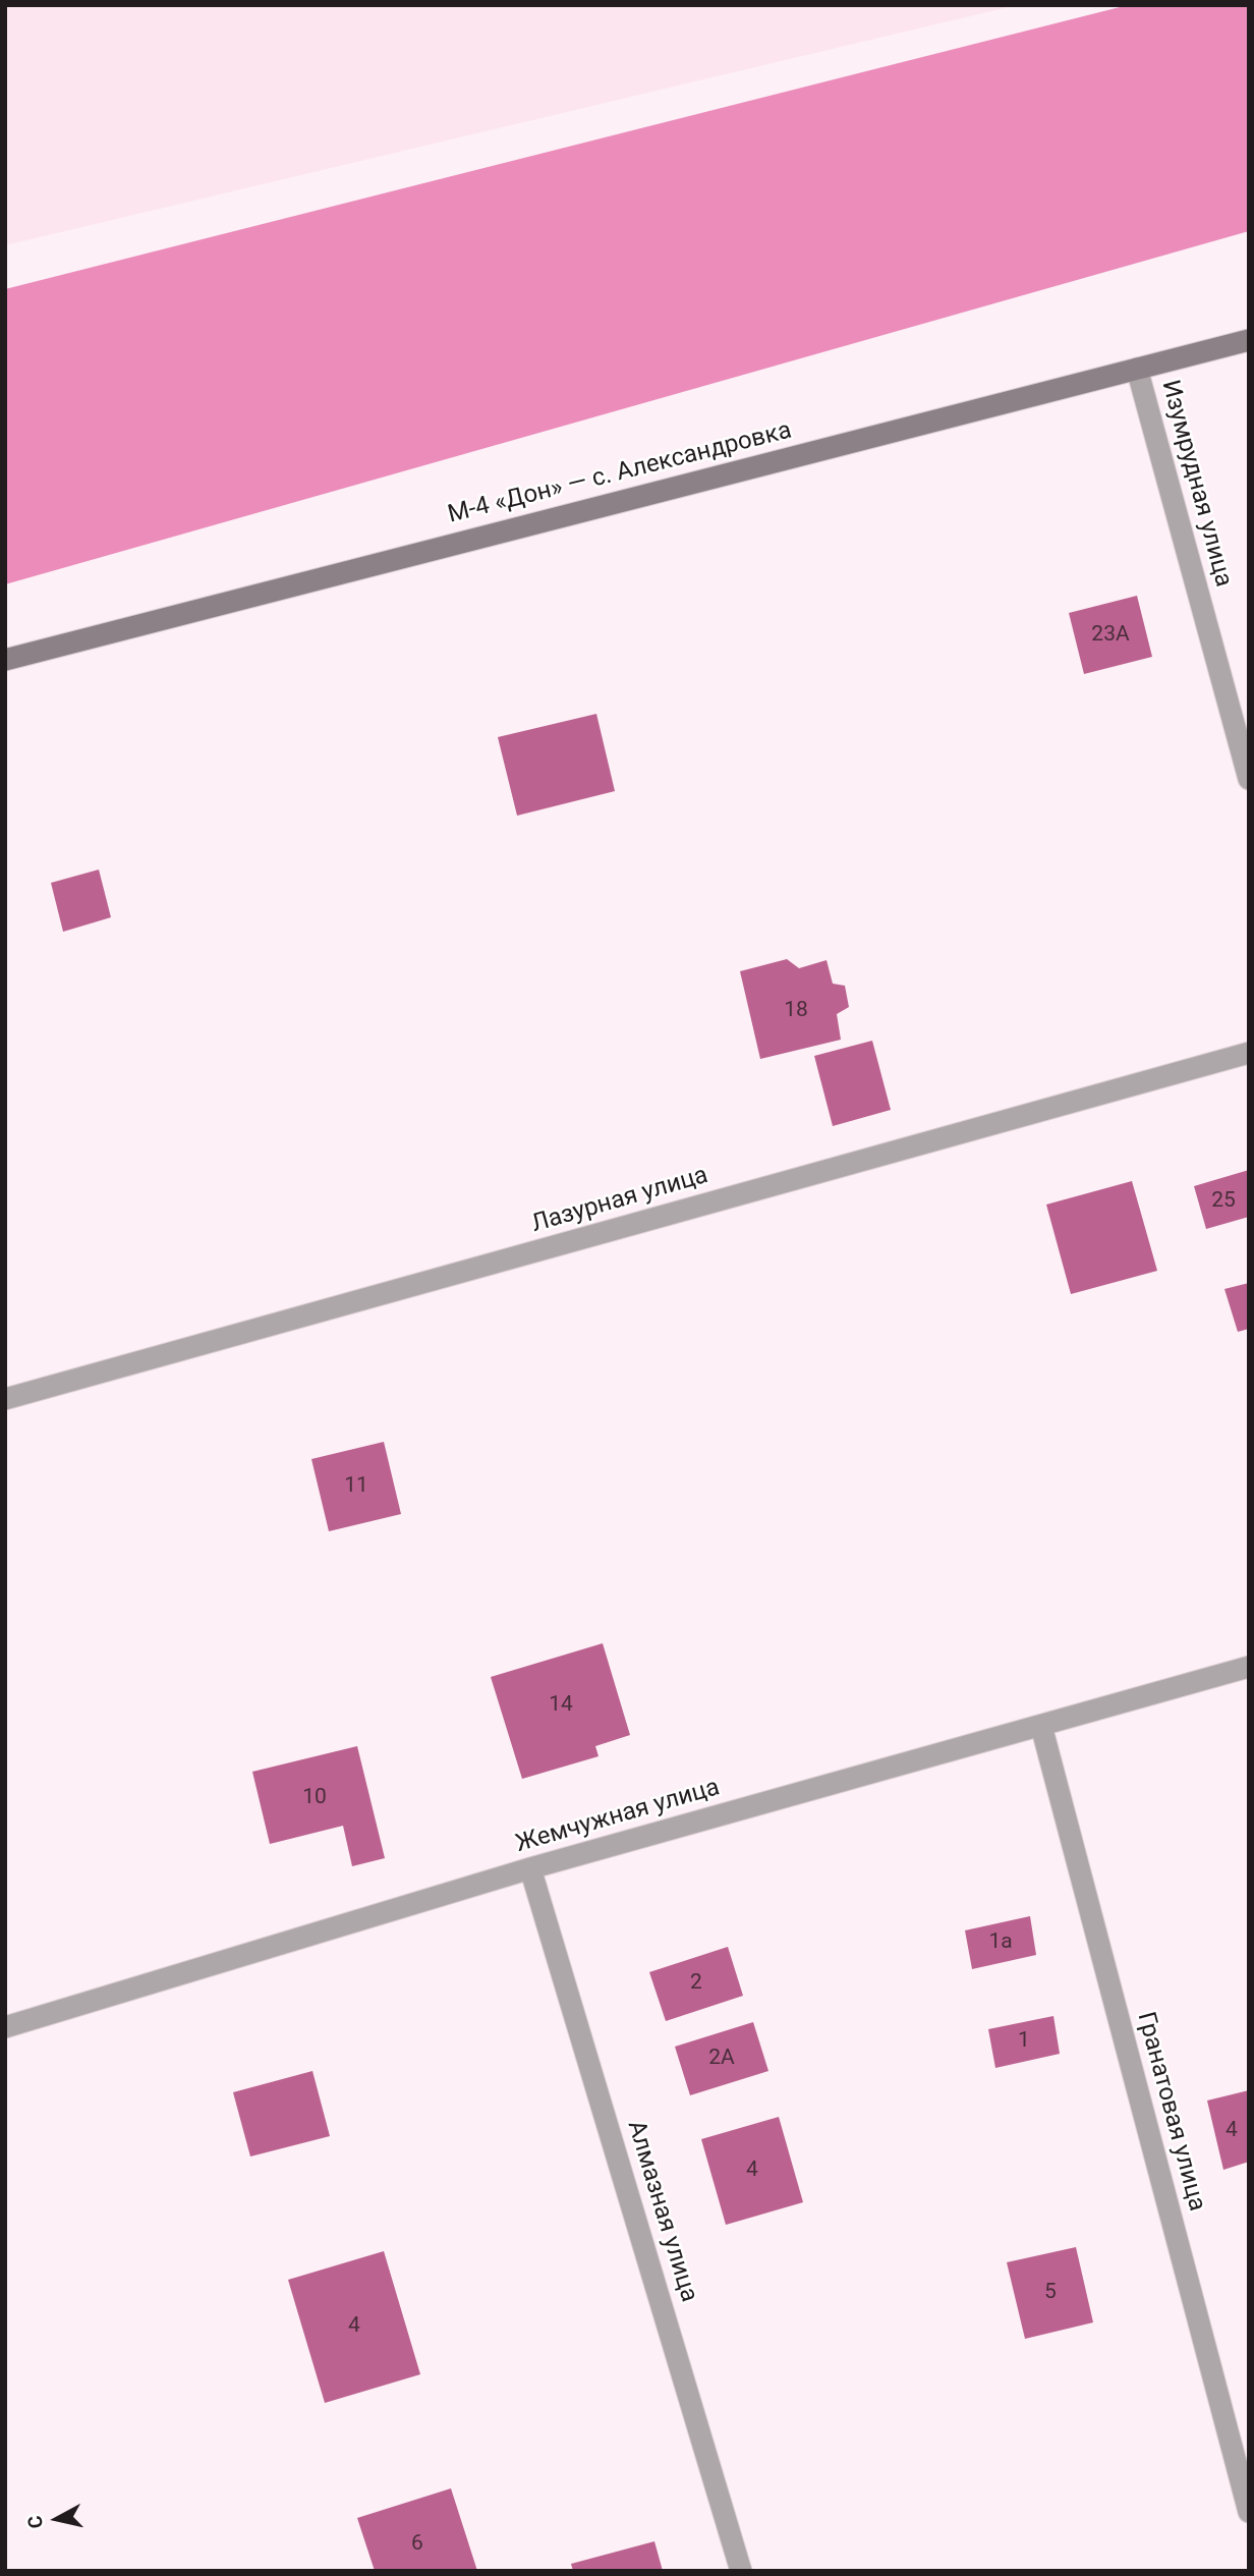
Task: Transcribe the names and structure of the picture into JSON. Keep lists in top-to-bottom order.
{
  "streets": {
    "main road": ["М-4 «Дон» — с. Александровка"],
    "street": [
      "Изумрудная улица",
      "Лазурная улица",
      "Жемчужная улица",
      "Гранатовая улица",
      "Алмазная улица"
    ]
  },
  "crossings": [
    ["М-4 «Дон» — с. Александровка", "Изумрудная улица"],
    ["Жемчужная улица", "Гранатовая улица"],
    ["Жемчужная улица", "Алмазная улица"]
  ],
  "house_numbers": [
    "23А",
    "18",
    "25",
    "11",
    "14",
    "10",
    "1а",
    "2",
    "1",
    "2А",
    "4",
    "4",
    "5",
    "4",
    "6"
  ],
  "north": "left"
}
